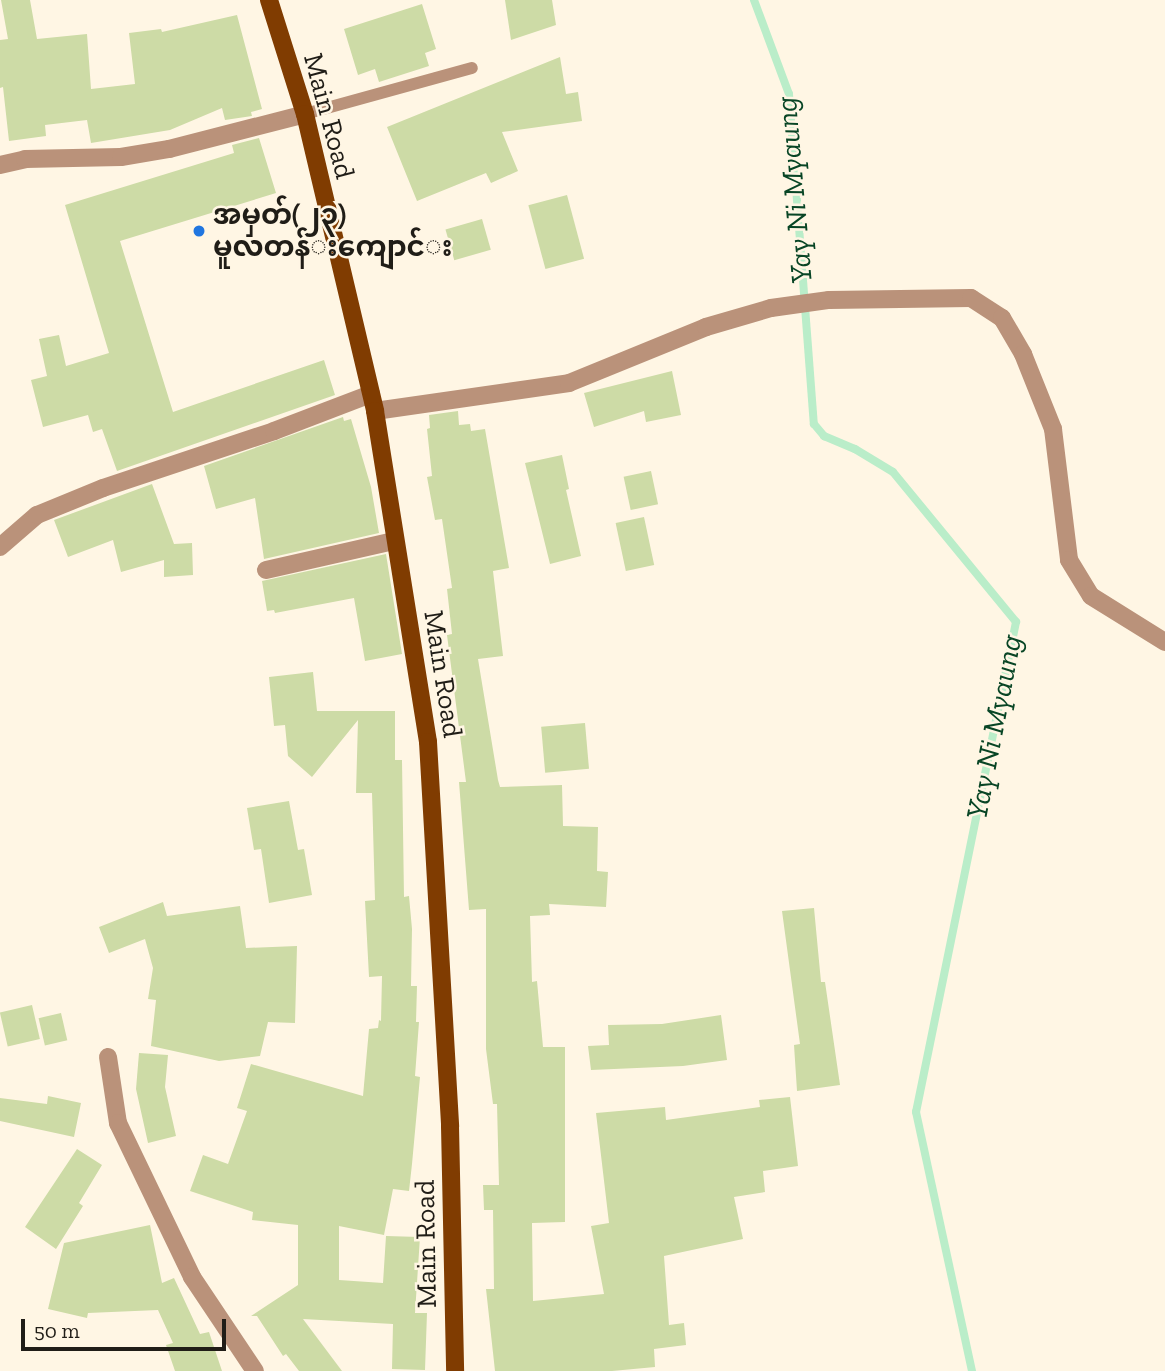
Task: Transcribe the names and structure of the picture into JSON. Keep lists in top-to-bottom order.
{
  "streets": {
    "main road": ["Main Road"]
  },
  "water": ["Yay Ni Myaung"],
  "places": ["အမှတ်(၂၃) မူလတန်‌း‌ကျောင်‌း"],
  "scale_bar": "50 m"
}
